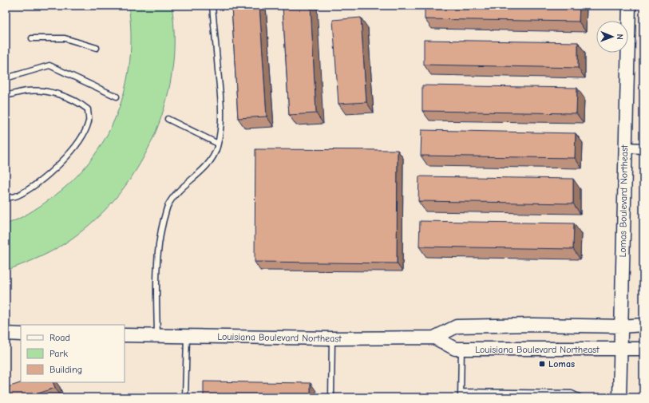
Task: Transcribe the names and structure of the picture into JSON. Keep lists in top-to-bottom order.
{
  "streets": {
    "main road": ["Lomas Boulevard Northeast", "Louisiana Boulevard Northeast"]
  },
  "crossings": [
    ["Lomas Boulevard Northeast", "Louisiana Boulevard Northeast"]
  ],
  "places": {
    "transit": ["Lomas"]
  },
  "legend": ["Road", "Park", "Building"],
  "north": "right"
}
